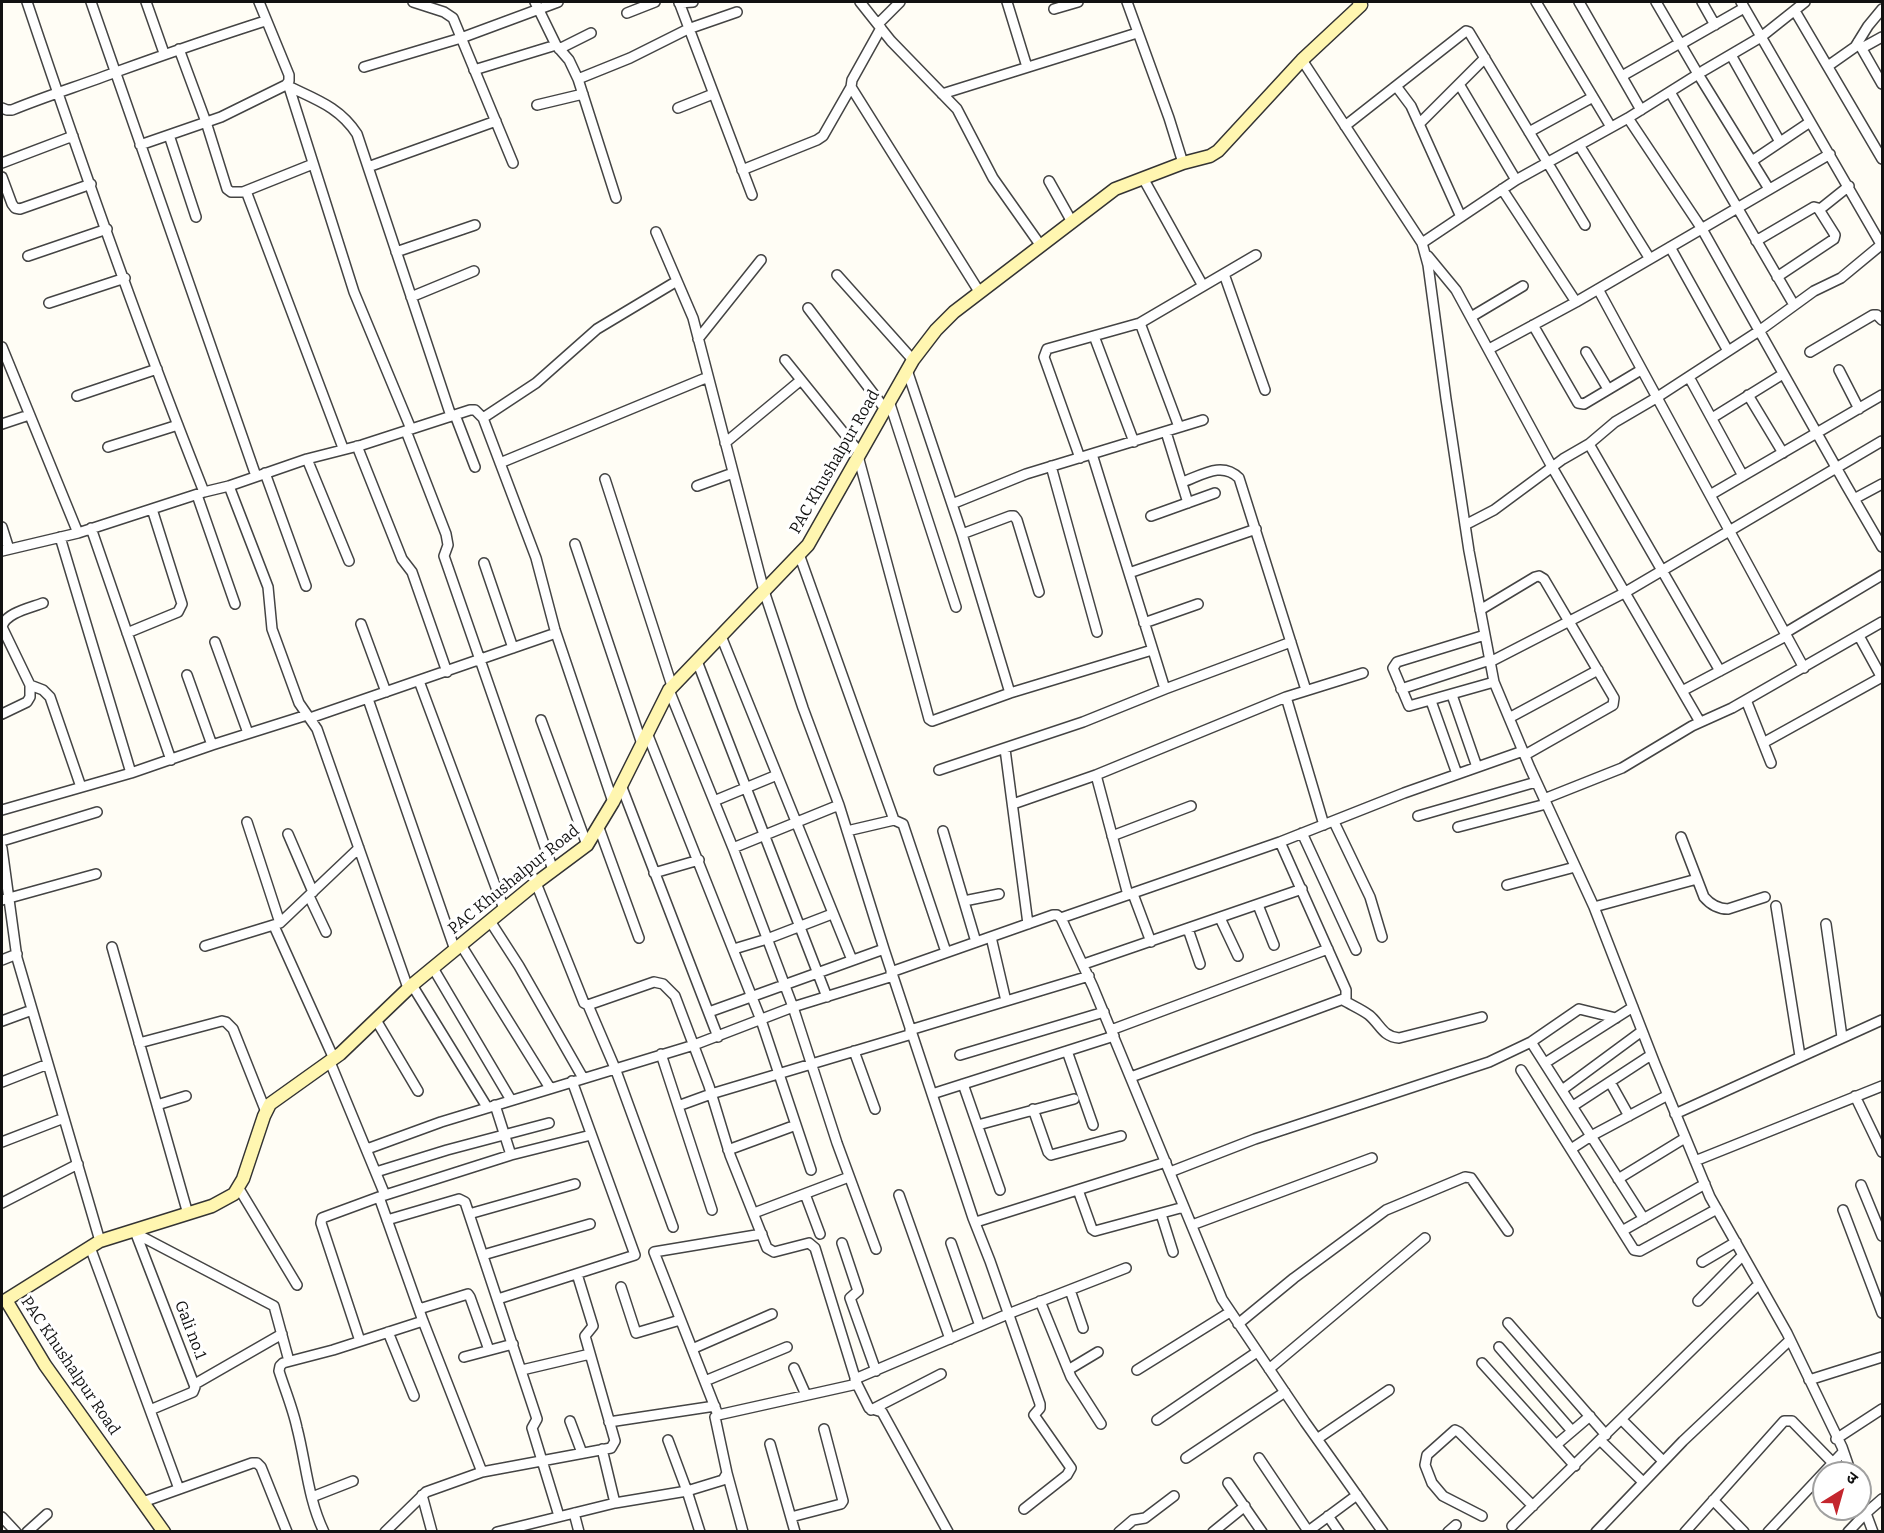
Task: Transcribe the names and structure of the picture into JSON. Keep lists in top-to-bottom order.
{
  "streets": {
    "main road": ["PAC Khushalpur Road"],
    "street": ["Gali no.1"]
  },
  "crossings": [
    ["PAC Khushalpur Road", "Gali no.1"]
  ],
  "north": "top right"
}
